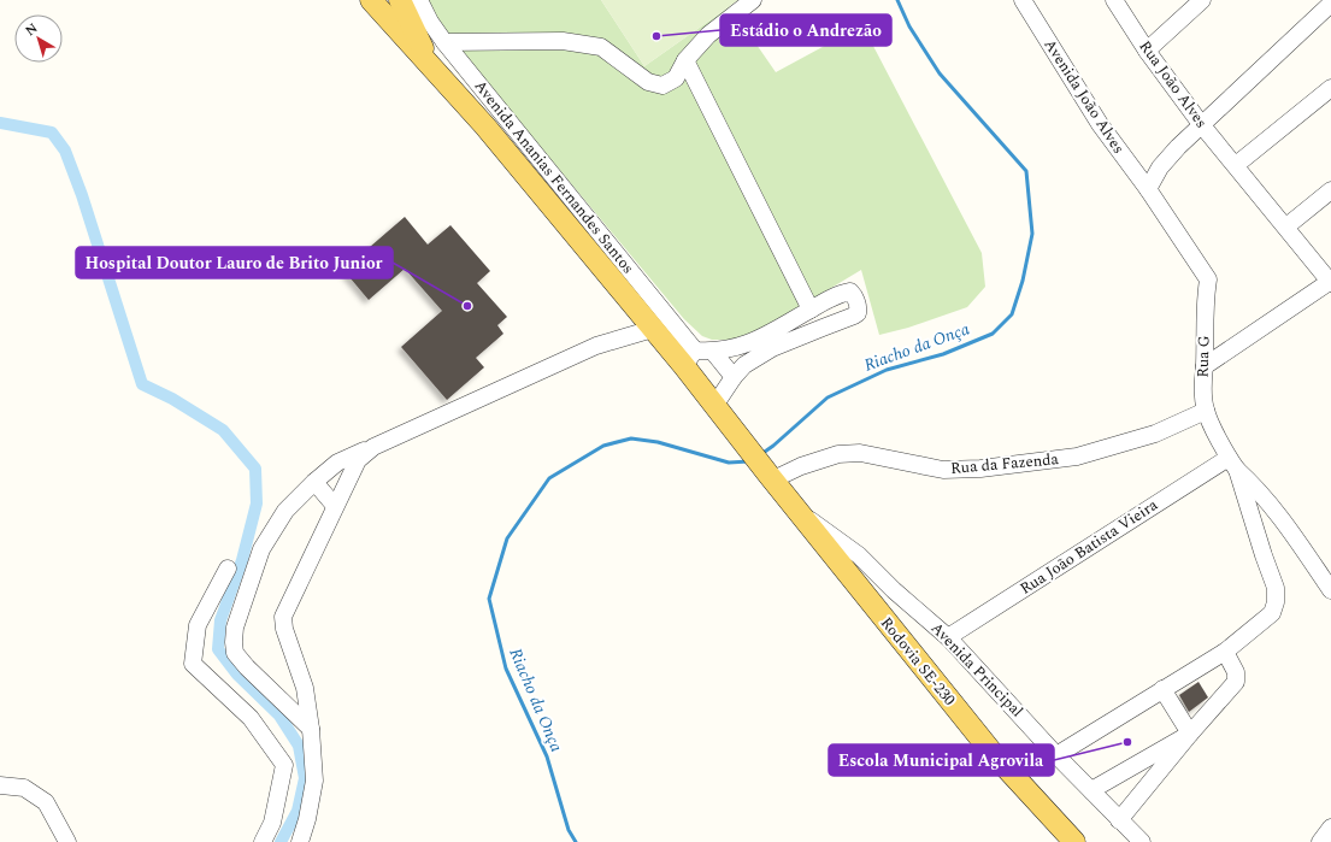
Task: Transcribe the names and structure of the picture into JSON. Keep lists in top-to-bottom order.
{
  "streets": {
    "main road": ["Rodovia SE-230"],
    "street": [
      "Rua João Alves",
      "Avenida João Alves",
      "Avenida Ananias Fernandes Santos",
      "Rua G",
      "Rua da Fazenda",
      "Rua João Batista Vieira",
      "Avenida Principal"
    ]
  },
  "crossings": [
    ["Avenida João Alves", "Rua G"],
    ["Avenida Ananias Fernandes Santos", "Rodovia SE-230"],
    ["Rua G", "Rua da Fazenda"],
    ["Rua G", "Rua João Batista Vieira"],
    ["Rua da Fazenda", "Rodovia SE-230"],
    ["Rua João Batista Vieira", "Avenida Principal"],
    ["Rodovia SE-230", "Avenida Principal"]
  ],
  "water": ["Riacho da Onça"],
  "places": ["Estádio o Andrezão", "Hospital Doutor Lauro de Brito Junior", "Escola Municipal Agrovila"],
  "north": "top left"
}
